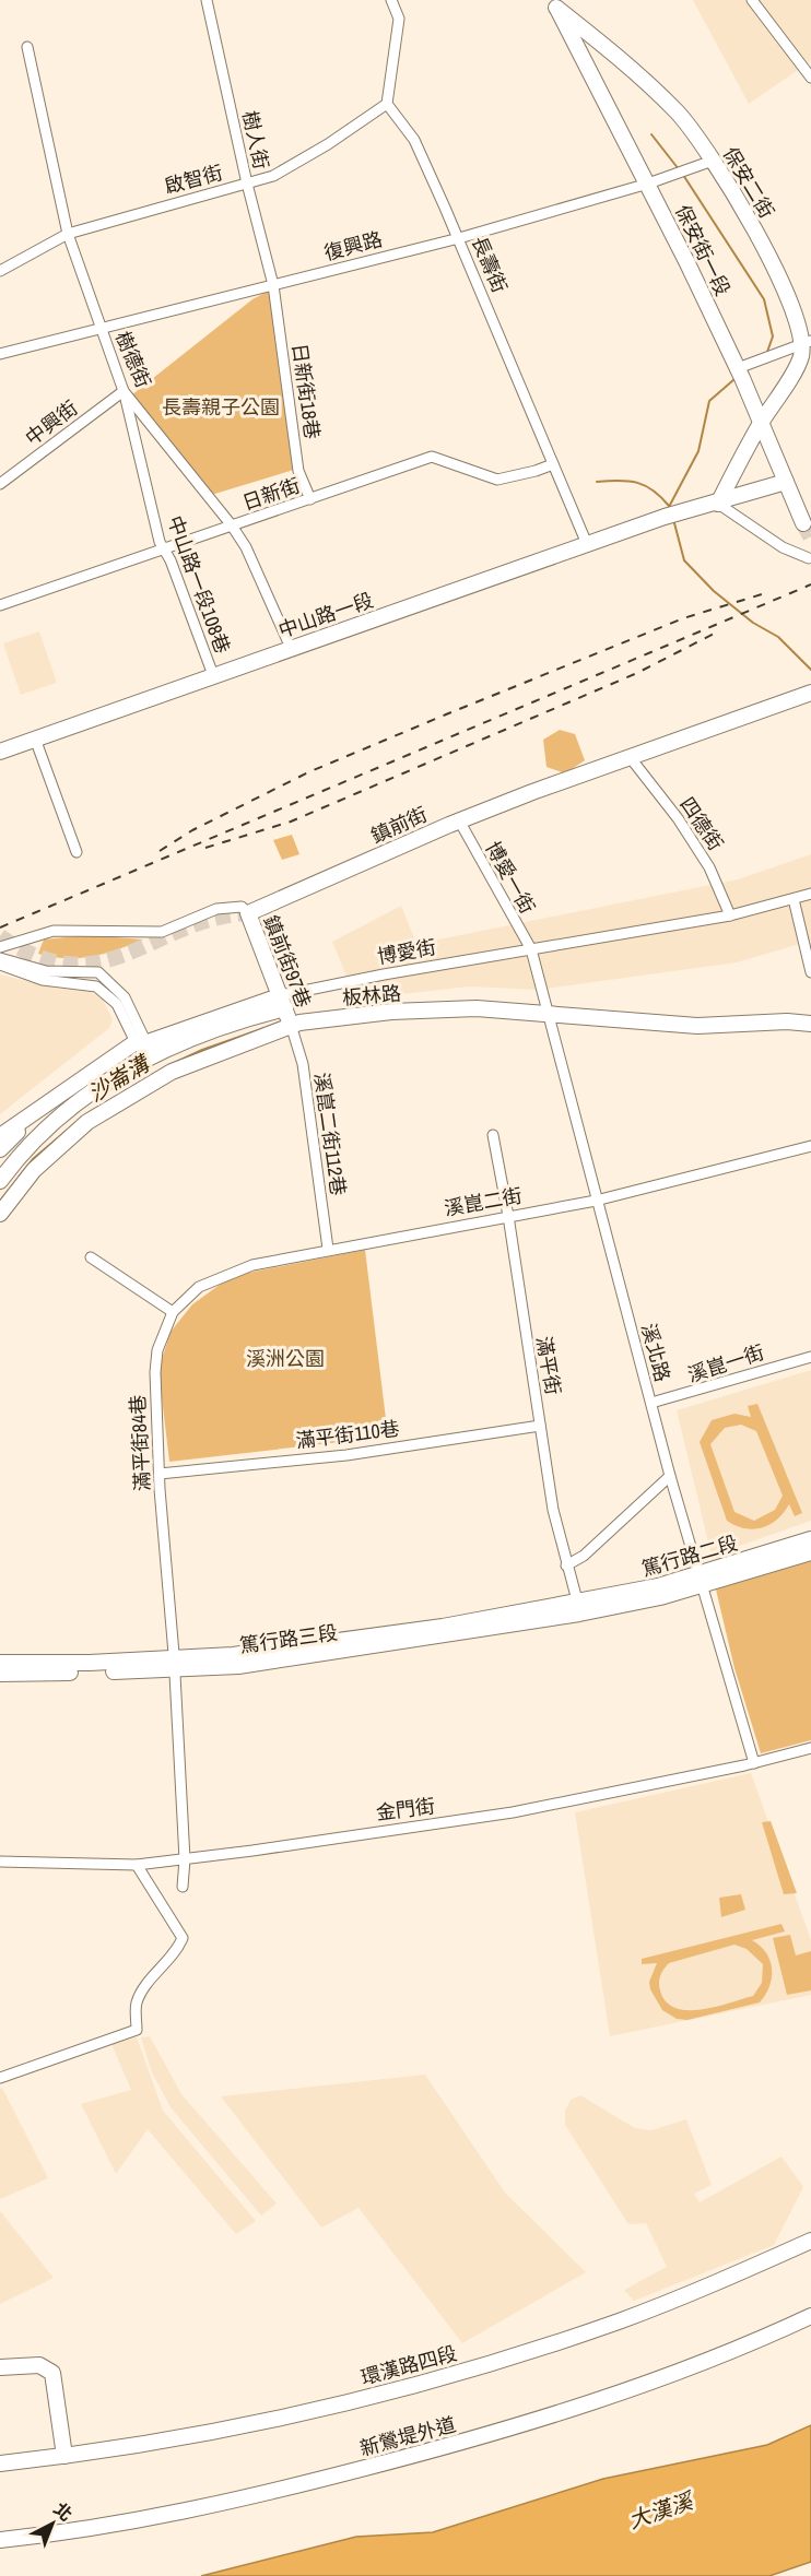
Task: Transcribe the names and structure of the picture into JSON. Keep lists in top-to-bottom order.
{
  "streets": {
    "street": [
      "樹人街",
      "啟智街",
      "保安二街",
      "復興路",
      "保安街一段",
      "長壽街",
      "樹德街",
      "日新街18巷",
      "中興街",
      "日新街",
      "中山路一段108巷",
      "中山路一段",
      "四德街",
      "鎮前街",
      "博愛一街",
      "博愛街",
      "鎮前街97巷",
      "板林路",
      "溪崑二街112巷",
      "溪崑二街",
      "溪北路",
      "溪崑一街",
      "滿平街",
      "滿平街110巷",
      "滿平街84巷",
      "篤行路二段",
      "篤行路三段",
      "金門街",
      "環漢路四段",
      "新鶯堤外道"
    ]
  },
  "crossings": [
    ["樹人街", "啟智街"],
    ["樹人街", "復興路"],
    ["樹人街", "日新街18巷"],
    ["啟智街", "長壽街"],
    ["啟智街", "樹德街"],
    ["保安二街", "復興路"],
    ["保安二街", "保安街一段"],
    ["復興路", "保安街一段"],
    ["復興路", "長壽街"],
    ["復興路", "樹德街"],
    ["復興路", "日新街18巷"],
    ["保安街一段", "中山路一段"],
    ["長壽街", "日新街"],
    ["長壽街", "中山路一段"],
    ["樹德街", "中興街"],
    ["樹德街", "日新街"],
    ["樹德街", "中山路一段108巷"],
    ["樹德街", "中山路一段"],
    ["日新街18巷", "日新街"],
    ["中興街", "中山路一段108巷"],
    ["日新街", "中山路一段108巷"],
    ["中山路一段108巷", "中山路一段"],
    ["四德街", "鎮前街"],
    ["四德街", "博愛街"],
    ["鎮前街", "博愛一街"],
    ["鎮前街", "鎮前街97巷"],
    ["博愛一街", "博愛街"],
    ["博愛一街", "溪北路"],
    ["博愛街", "鎮前街97巷"],
    ["博愛街", "溪北路"],
    ["鎮前街97巷", "板林路"],
    ["鎮前街97巷", "溪崑二街112巷"],
    ["板林路", "溪崑二街112巷"],
    ["板林路", "溪北路"],
    ["溪崑二街112巷", "溪崑二街"],
    ["溪崑二街", "溪北路"],
    ["溪崑二街", "滿平街"],
    ["溪崑二街", "滿平街84巷"],
    ["溪北路", "溪崑一街"],
    ["溪北路", "篤行路二段"],
    ["溪北路", "金門街"],
    ["滿平街", "滿平街110巷"],
    ["滿平街", "篤行路二段"],
    ["滿平街", "篤行路三段"],
    ["滿平街110巷", "滿平街84巷"],
    ["滿平街84巷", "篤行路三段"],
    ["滿平街84巷", "金門街"],
    ["篤行路二段", "篤行路三段"]
  ],
  "water": ["沙崙溝", "大漢溪"],
  "parks": ["長壽親子公園", "溪洲公園"],
  "north": "top right"
}
